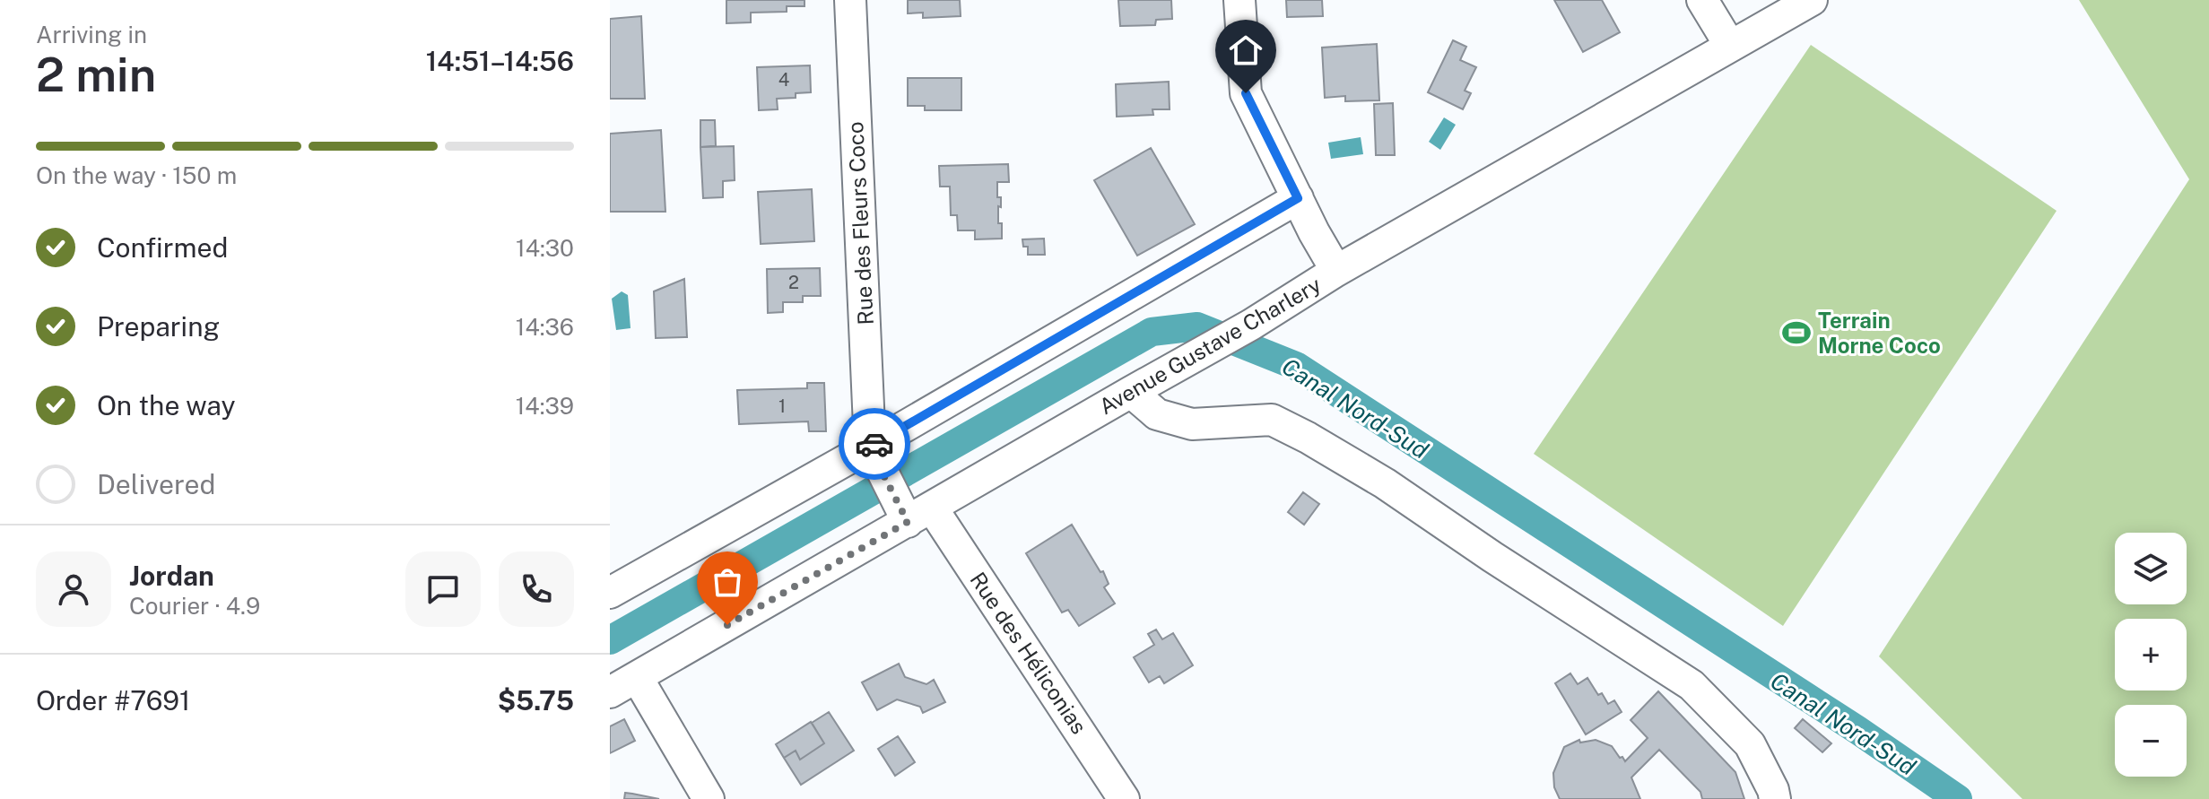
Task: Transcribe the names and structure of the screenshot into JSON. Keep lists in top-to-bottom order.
{
  "streets": {
    "street": ["Rue des Fleurs Coco", "Avenue Gustave Charlery", "Rue des Héliconias"]
  },
  "crossings": [
    ["Rue des Fleurs Coco", "Rue des Héliconias"],
    ["Avenue Gustave Charlery", "Rue des Héliconias"]
  ],
  "water": ["Canal Nord-Sud"],
  "places": {
    "sports": ["Terrain Morne Coco"]
  },
  "house_numbers": ["4", "2", "1"],
  "page": {
    "heading": ["2 min", "Arriving in", "14:51–14:56"],
    "panel": [
      "Jordan",
      "Courier · 4.9",
      "Order #7691",
      "$5.75"
    ],
    "bar": "On the way · 150 m",
    "list": [
      ["Confirmed", "14:30"],
      ["Preparing", "14:36"],
      ["On the way", "14:39"],
      "Delivered"
    ],
    "map_buttons": ["+", "−"]
  }
}
